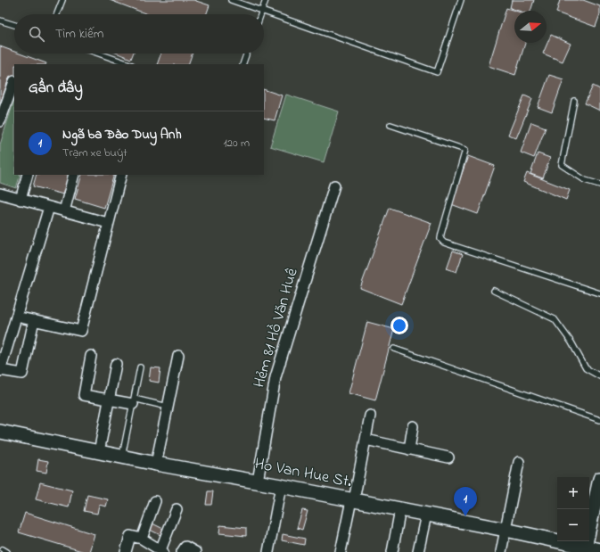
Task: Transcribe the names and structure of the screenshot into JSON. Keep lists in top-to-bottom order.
{
  "streets": {
    "main road": ["Ho Van Hue St."],
    "street": ["Hẻm 81 Hồ Văn Huê"]
  },
  "crossings": [
    ["Hẻm 81 Hồ Văn Huê", "Ho Van Hue St."]
  ],
  "north": "right",
  "page": {
    "search": "Tìm kiếm",
    "heading": "Gần đây",
    "list": [
      {
        "mark": "1",
        "name": "Ngã ba Đào Duy Anh",
        "note": "Trạm xe buýt",
        "value": "120 m"
      }
    ],
    "map_buttons": ["+", "−"],
    "pins": "1"
  }
}
